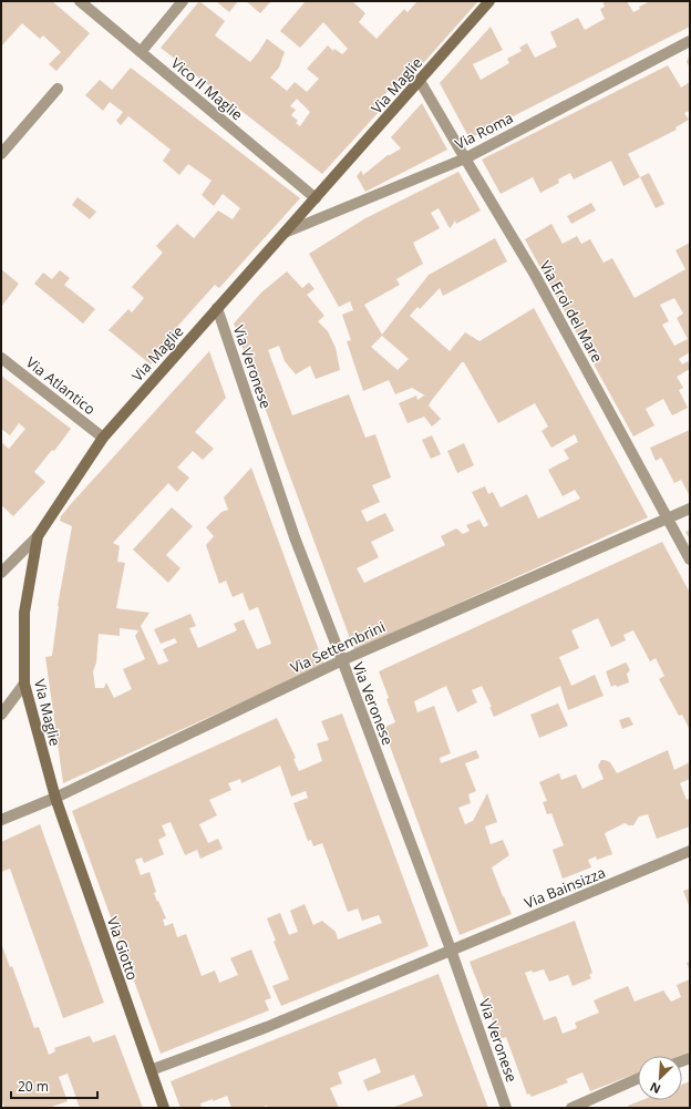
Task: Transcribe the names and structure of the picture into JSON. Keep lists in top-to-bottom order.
{
  "streets": {
    "street": [
      "Via Maglie",
      "Vico II Maglie",
      "Via Roma",
      "Via Eroi del Mare",
      "Via Veronese",
      "Via Atlantico",
      "Via Settembrini",
      "Via Bainsizza",
      "Via Giotto"
    ]
  },
  "crossings": [
    ["Via Maglie", "Vico II Maglie"],
    ["Via Maglie", "Via Roma"],
    ["Via Maglie", "Via Eroi del Mare"],
    ["Via Maglie", "Via Veronese"],
    ["Via Maglie", "Via Atlantico"],
    ["Via Maglie", "Via Settembrini"],
    ["Via Maglie", "Via Giotto"],
    ["Via Roma", "Via Eroi del Mare"],
    ["Via Eroi del Mare", "Via Settembrini"],
    ["Via Veronese", "Via Settembrini"],
    ["Via Veronese", "Via Bainsizza"],
    ["Via Settembrini", "Via Giotto"],
    ["Via Bainsizza", "Via Giotto"]
  ],
  "scale_bar": "20 m",
  "north": "bottom left"
}
